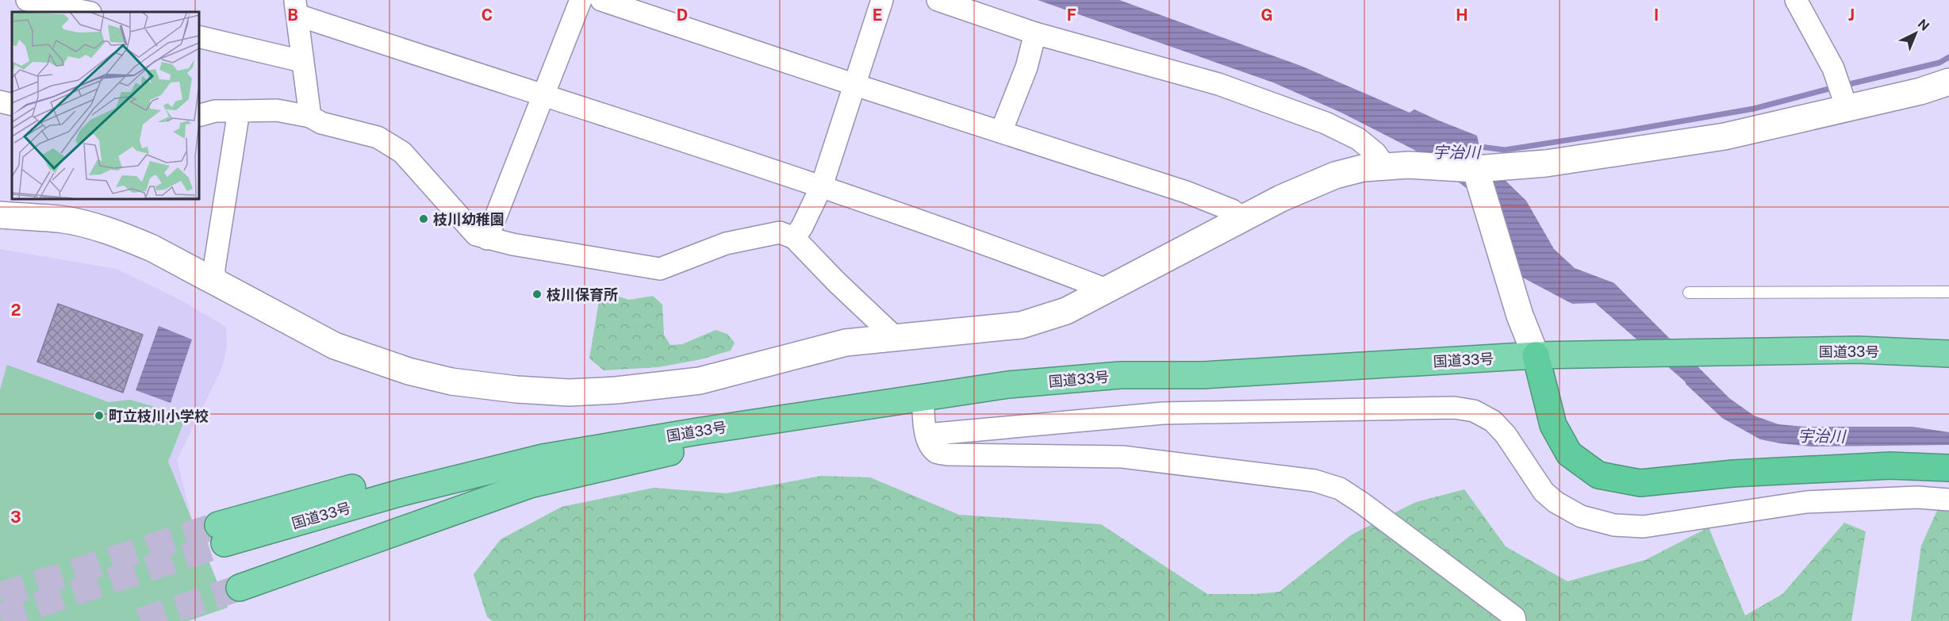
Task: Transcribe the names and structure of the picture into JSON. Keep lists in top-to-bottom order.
{
  "streets": {
    "highway": ["国道33号"]
  },
  "water": ["宇治川"],
  "places": ["枝川幼稚園", "枝川保育所", "町立枝川小学校"],
  "north": "top right",
  "grid": {
    "columns": [
      "B",
      "C",
      "D",
      "E",
      "F",
      "G",
      "H",
      "I",
      "J"
    ],
    "rows": ["2", "3"]
  }
}
